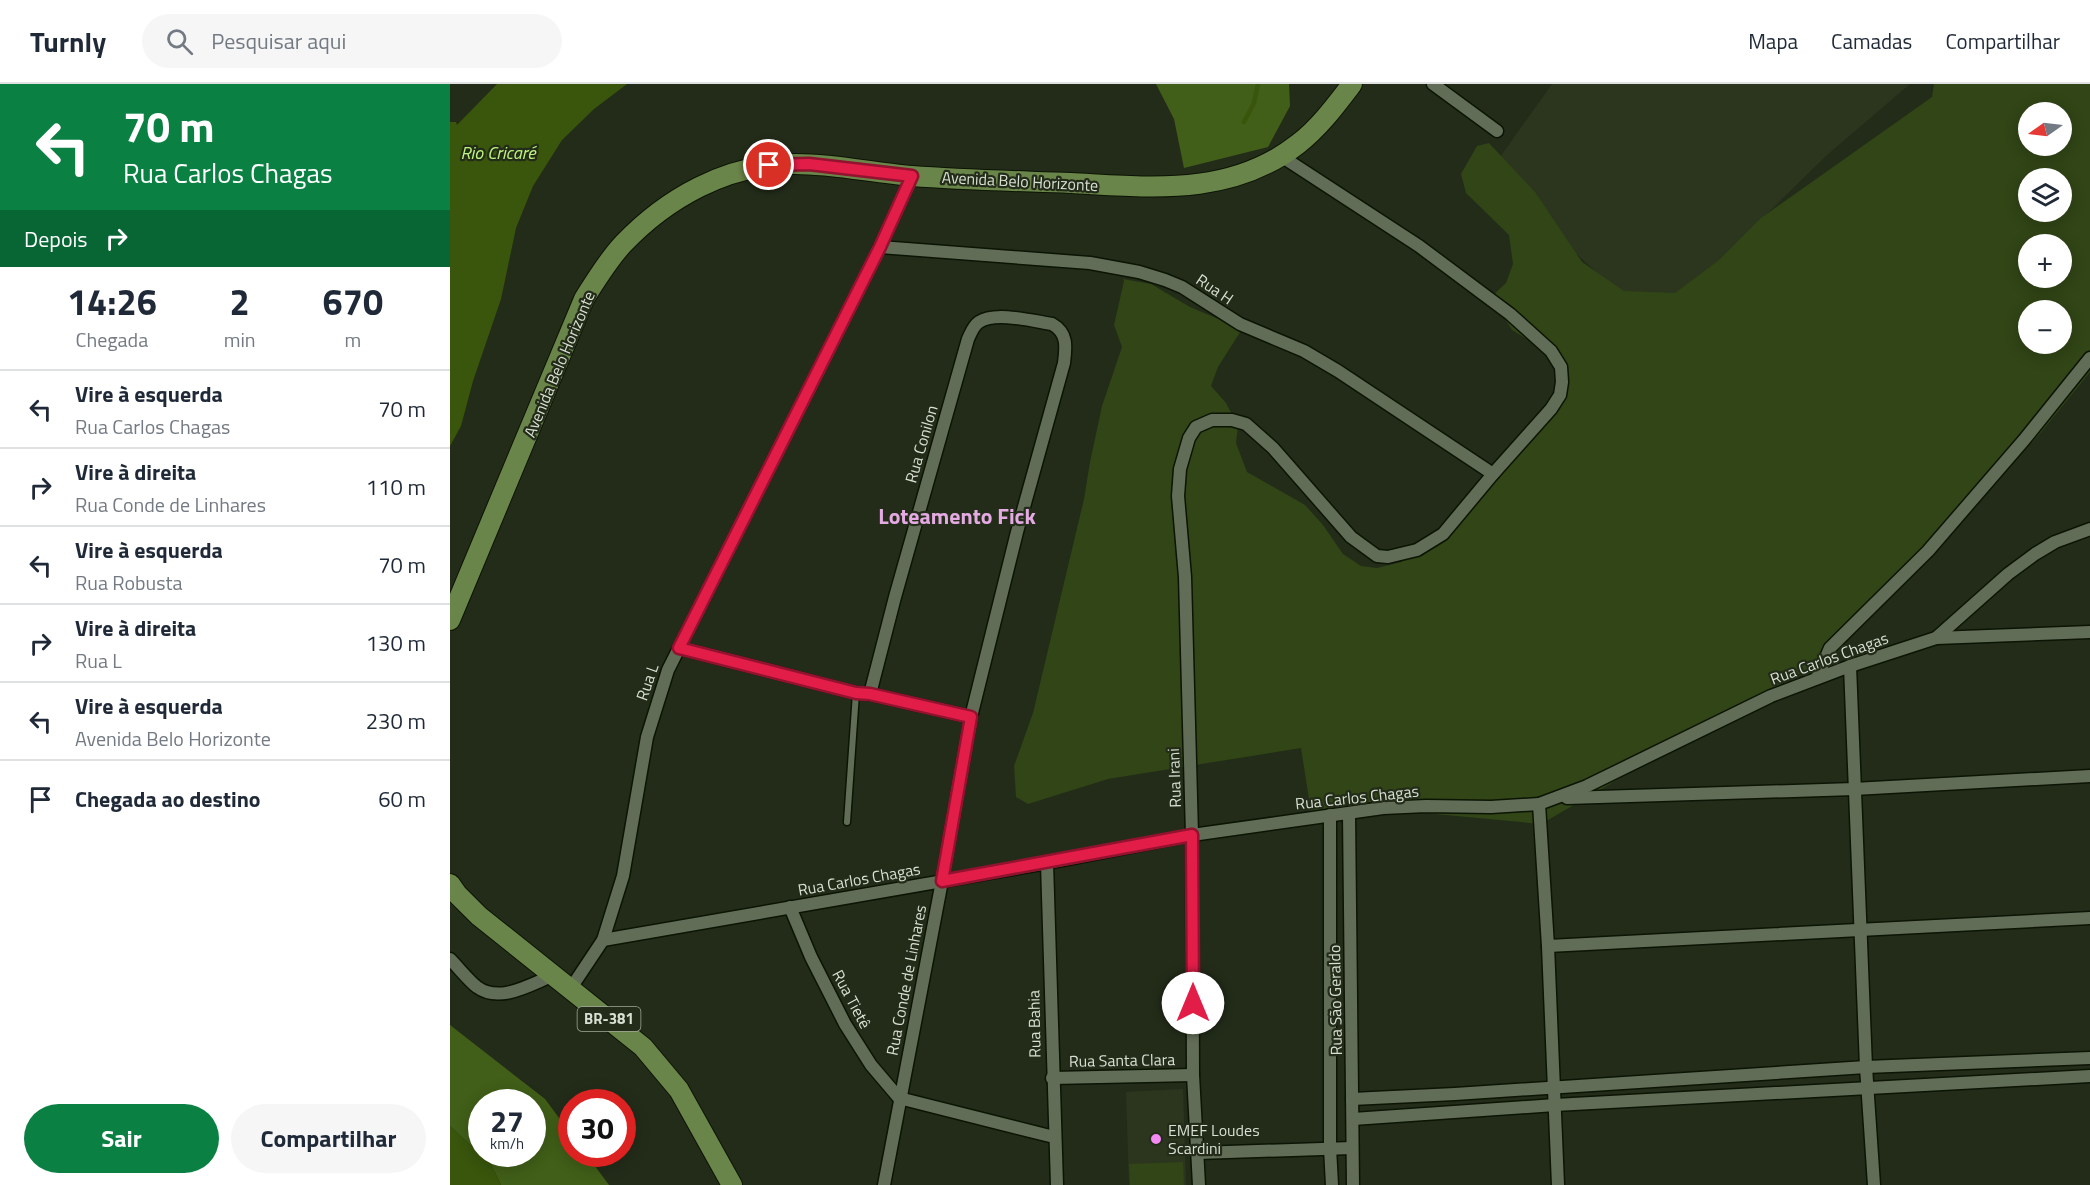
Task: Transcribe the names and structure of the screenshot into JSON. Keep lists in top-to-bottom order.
{
  "streets": {
    "main road": ["Avenida Belo Horizonte", "BR-381"],
    "street": [
      "Rua H",
      "Rua Conilon",
      "Rua Carlos Chagas",
      "Rua L",
      "Rua Irani",
      "Rua Conde de Linhares",
      "Rua Tietê",
      "Rua São Geraldo",
      "Rua Bahia",
      "Rua Santa Clara"
    ]
  },
  "crossings": [
    ["Avenida Belo Horizonte", "Rua L"],
    ["Rua H", "Rua L"],
    ["Rua H", "Rua Irani"],
    ["Rua Conilon", "Rua Conde de Linhares"],
    ["Rua Carlos Chagas", "Rua L"],
    ["Rua Carlos Chagas", "Rua Irani"],
    ["Rua Carlos Chagas", "Rua Conde de Linhares"],
    ["Rua Carlos Chagas", "Rua Tietê"],
    ["Rua Carlos Chagas", "Rua São Geraldo"],
    ["Rua Carlos Chagas", "Rua Bahia"],
    ["Rua L", "BR-381"],
    ["Rua Irani", "Rua Santa Clara"],
    ["Rua Conde de Linhares", "Rua Tietê"],
    ["Rua Bahia", "Rua Santa Clara"]
  ],
  "districts": ["Loteamento Fick"],
  "water": ["Rio Cricaré"],
  "places": ["EMEF Loudes Scardini"],
  "north": "left",
  "page": {
    "header": "Turnly",
    "search": "Pesquisar aqui",
    "nav": ["Mapa", "Camadas", "Compartilhar"],
    "turn": ["70 m", "Rua Carlos Chagas"],
    "map_buttons": ["+", "−"],
    "then": "Depois",
    "eta": [
      "14:26",
      "Chegada",
      "2",
      "min",
      "670",
      "m"
    ],
    "list": [
      {
        "name": "Vire à esquerda",
        "note": "Rua Carlos Chagas",
        "value": "70 m"
      },
      {
        "name": "Vire à direita",
        "note": "Rua Conde de Linhares",
        "value": "110 m"
      },
      {
        "name": "Vire à esquerda",
        "note": "Rua Robusta",
        "value": "70 m"
      },
      {
        "name": "Vire à direita",
        "note": "Rua L",
        "value": "130 m"
      },
      {
        "name": "Vire à esquerda",
        "note": "Avenida Belo Horizonte",
        "value": "230 m"
      },
      {
        "name": "Chegada ao destino",
        "value": "60 m"
      }
    ],
    "speed": "27 km/h",
    "limit": "30",
    "buttons": ["Sair", "Compartilhar"]
  }
}
